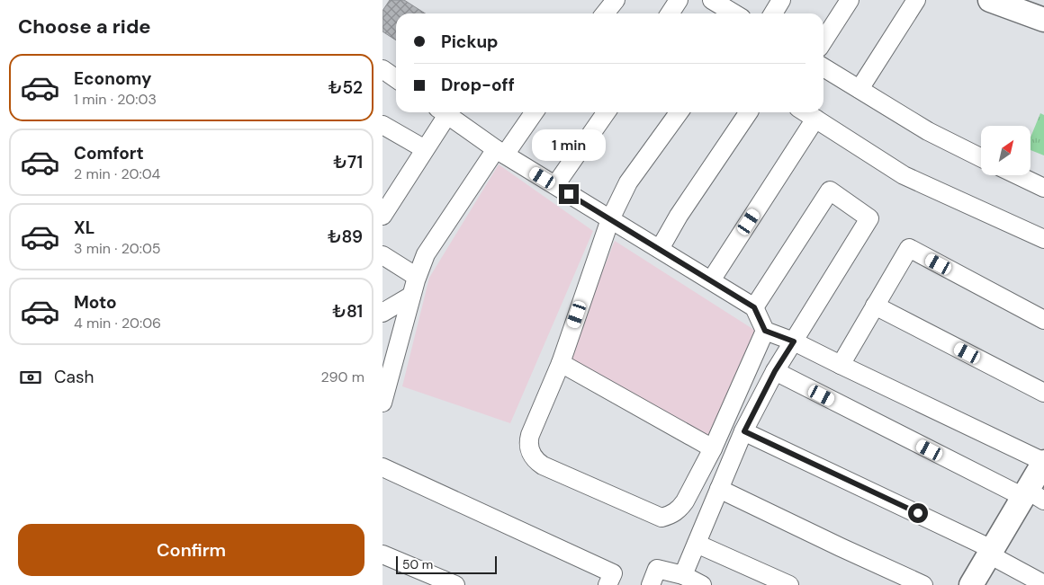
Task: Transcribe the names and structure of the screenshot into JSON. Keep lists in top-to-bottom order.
{
  "scale_bar": "50 m",
  "north": "top right",
  "page": {
    "heading": "Choose a ride",
    "banner": ["Pickup", "Drop-off"],
    "list": [
      {
        "name": "Economy",
        "note": "1 min · 20:03",
        "value": "₺52"
      },
      {
        "name": "Comfort",
        "note": "2 min · 20:04",
        "value": "₺71"
      },
      {
        "name": "XL",
        "note": "3 min · 20:05",
        "value": "₺89"
      },
      {
        "name": "Moto",
        "note": "4 min · 20:06",
        "value": "₺81"
      }
    ],
    "bubble": "1 min",
    "pay": ["Cash", "290 m"],
    "buttons": "Confirm",
    "scale": "50 m"
  }
}
